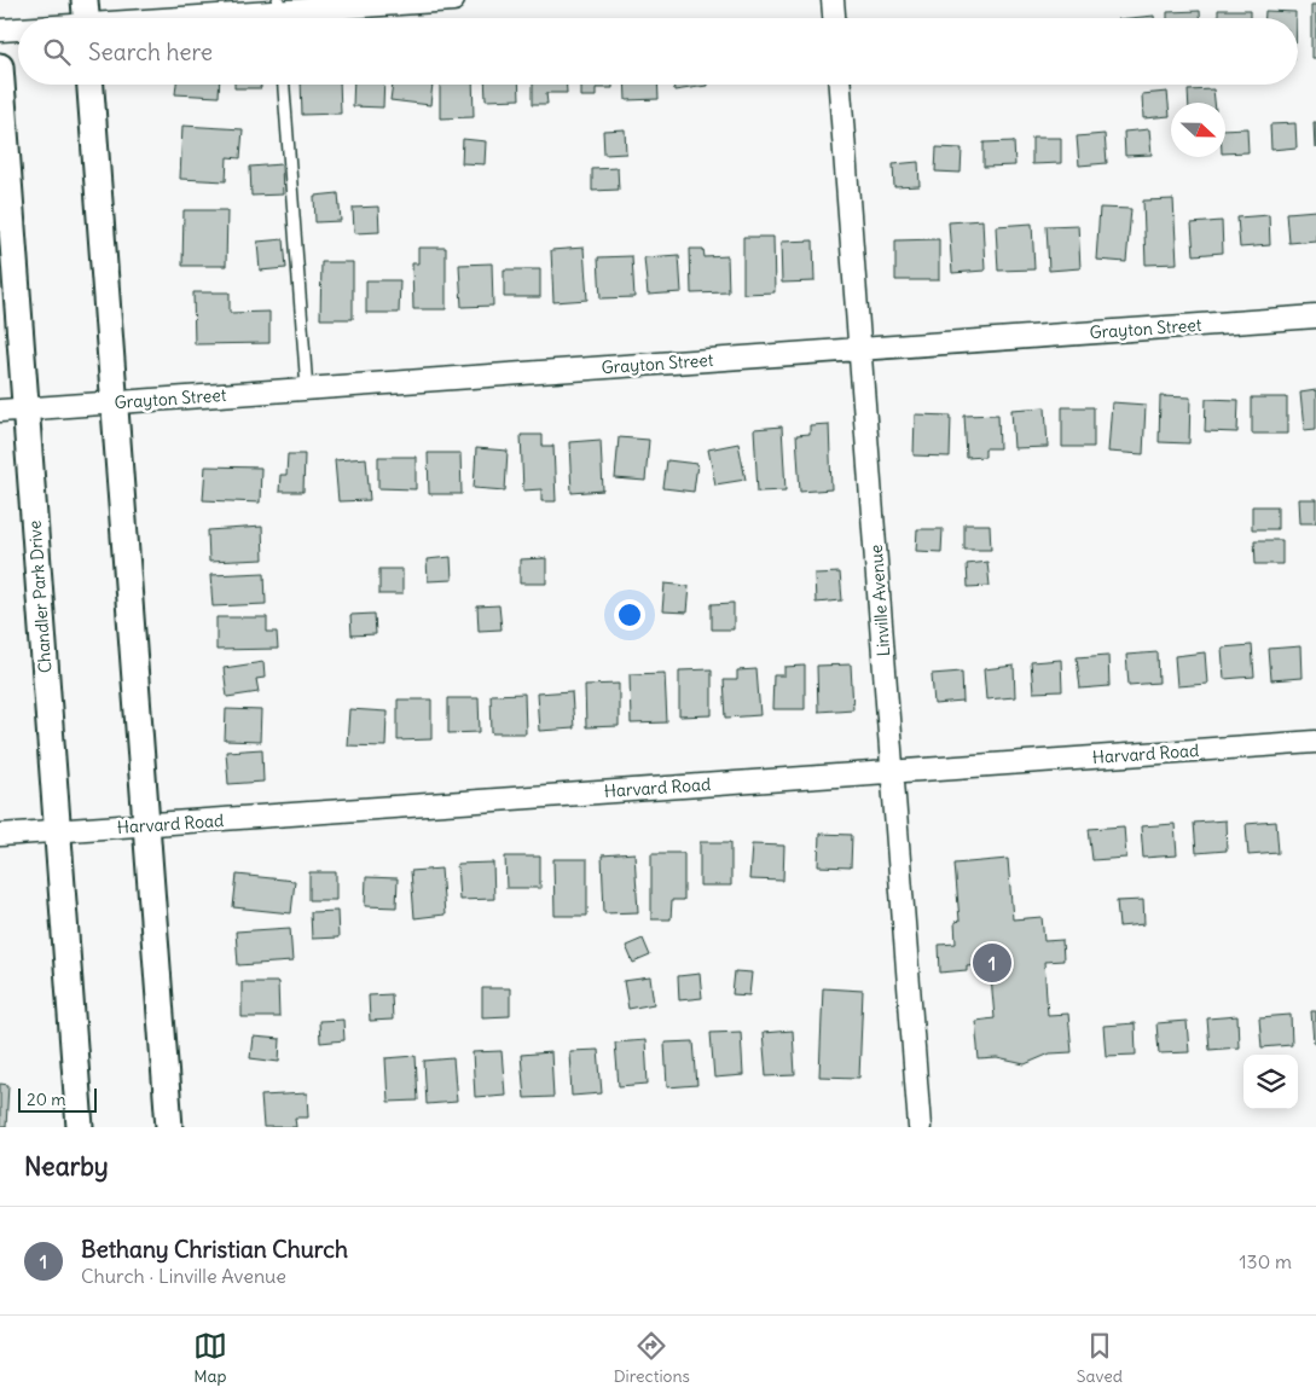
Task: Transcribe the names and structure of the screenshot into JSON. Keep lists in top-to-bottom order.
{
  "streets": {
    "street": [
      "Grayton Street",
      "Chandler Park Drive",
      "Linville Avenue",
      "Harvard Road"
    ]
  },
  "crossings": [
    ["Grayton Street", "Chandler Park Drive"],
    ["Grayton Street", "Linville Avenue"],
    ["Chandler Park Drive", "Harvard Road"],
    ["Linville Avenue", "Harvard Road"]
  ],
  "scale_bar": "20 m",
  "north": "right",
  "page": {
    "search": "Search here",
    "pins": "1",
    "scale": "20 m",
    "heading": "Nearby",
    "list": [
      {
        "mark": "1",
        "name": "Bethany Christian Church",
        "note": "Church · Linville Avenue",
        "value": "130 m"
      }
    ],
    "nav": ["Map", "Directions", "Saved"]
  }
}
